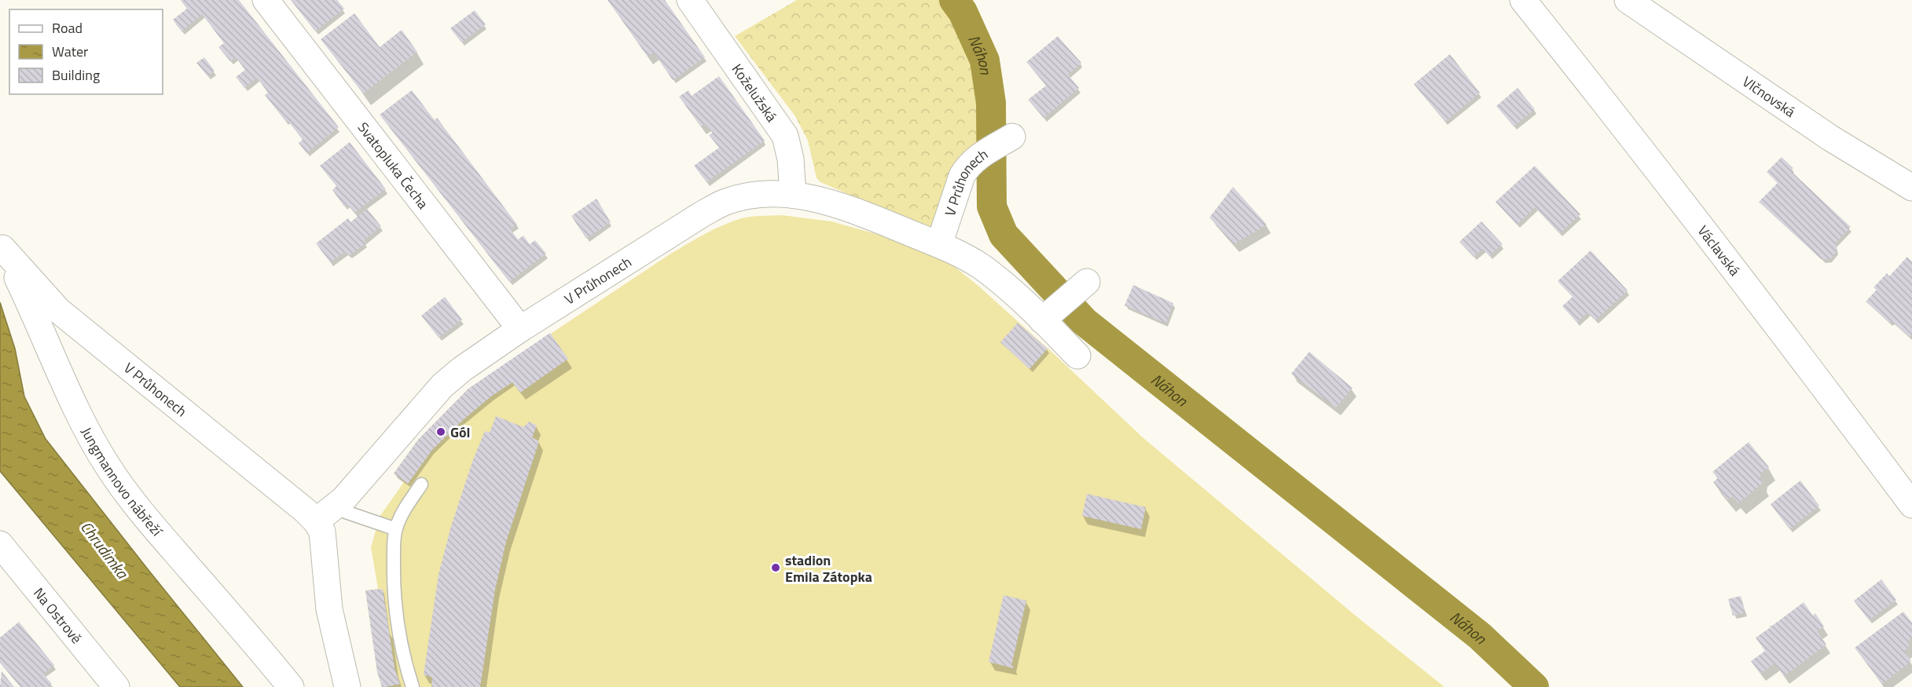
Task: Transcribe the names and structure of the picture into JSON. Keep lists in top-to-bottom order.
{
  "streets": {
    "street": [
      "Koželužská",
      "Vlčnovská",
      "Svatopluka Čecha",
      "V Průhonech",
      "Václavská",
      "Jungmannovo nábřeží",
      "Na Ostrově"
    ]
  },
  "crossings": [
    ["Koželužská", "V Průhonech"],
    ["Svatopluka Čecha", "V Průhonech"],
    ["V Průhonech", "Jungmannovo nábřeží"]
  ],
  "water": ["Náhon", "Chrudimka"],
  "places": ["Gól", "stadion Emila Zátopka"],
  "legend": ["Road", "Water", "Building"]
}
